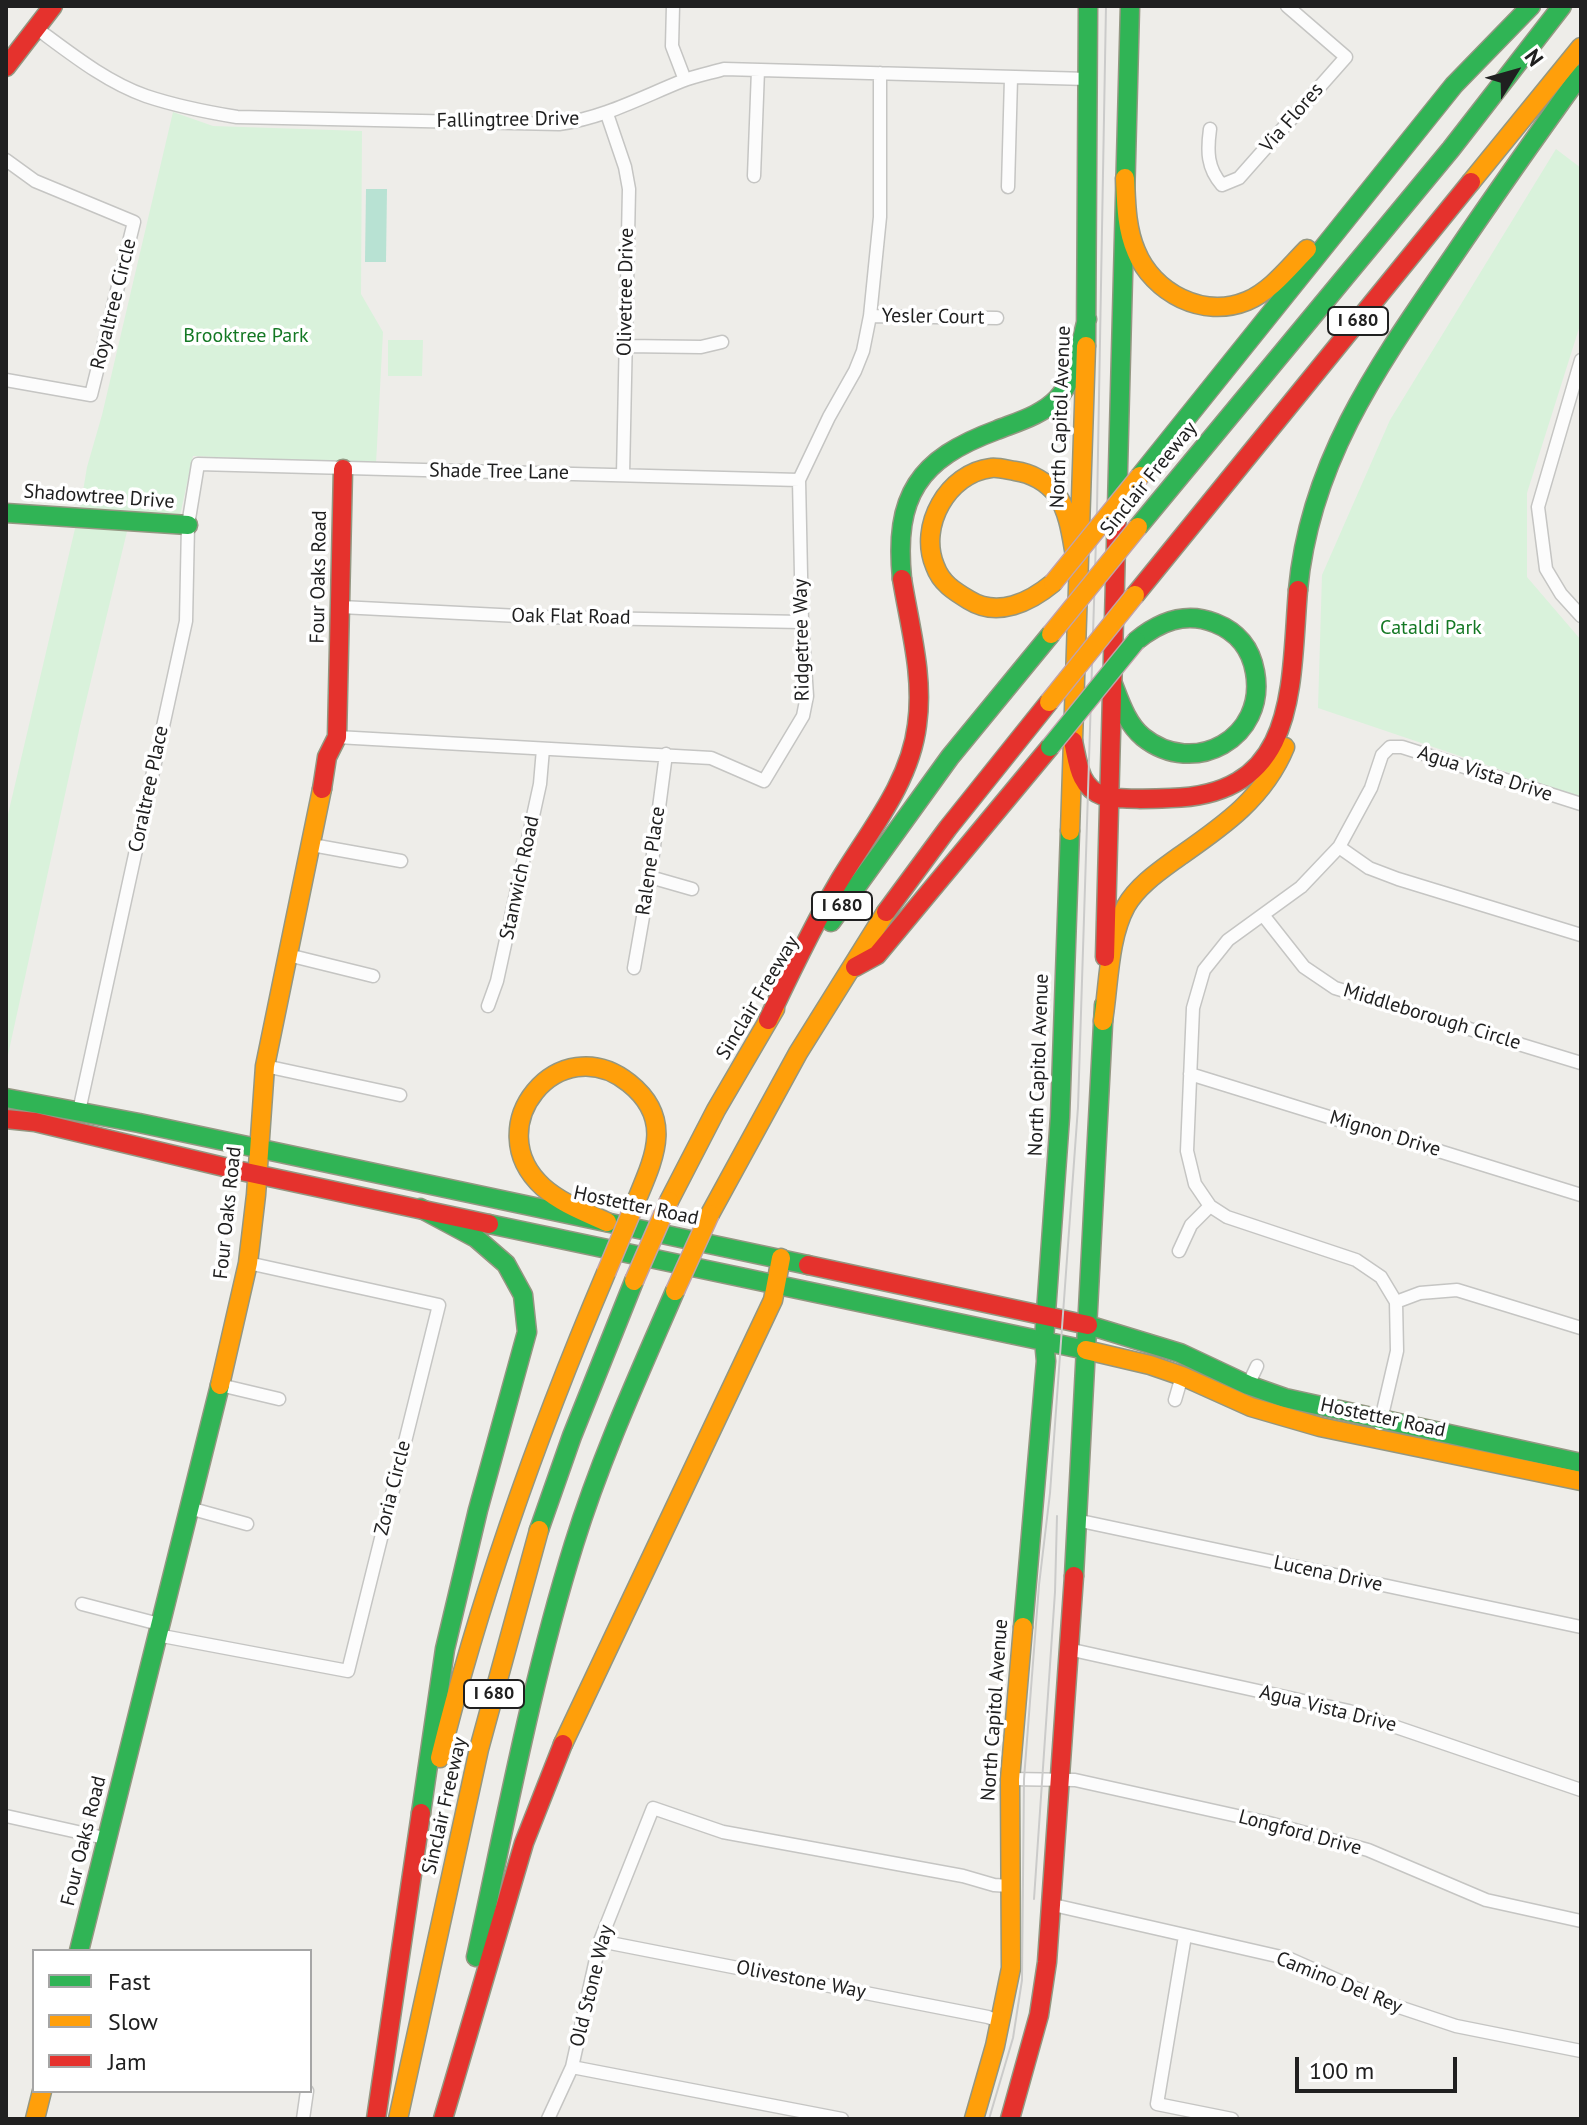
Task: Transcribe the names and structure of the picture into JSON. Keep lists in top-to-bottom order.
{
  "streets": {
    "main road": [
      "I 680",
      "North Capitol Avenue",
      "Sinclair Freeway",
      "Shadowtree Drive",
      "Four Oaks Road",
      "Hostetter Road"
    ],
    "street": [
      "Via Flores",
      "Fallingtree Drive",
      "Olivetree Drive",
      "Royaltree Circle",
      "Yesler Court",
      "Shade Tree Lane",
      "Oak Flat Road",
      "Ridgetree Way",
      "Agua Vista Drive",
      "Coraltree Place",
      "Ralene Place",
      "Stanwich Road",
      "Middleborough Circle",
      "Mignon Drive",
      "Zoria Circle",
      "Lucena Drive",
      "Longford Drive",
      "Olivestone Way",
      "Camino Del Rey",
      "Old Stone Way"
    ]
  },
  "crossings": [
    ["Fallingtree Drive", "Olivetree Drive"],
    ["Fallingtree Drive", "North Capitol Avenue"],
    ["Fallingtree Drive", "Ridgetree Way"],
    ["Olivetree Drive", "Shade Tree Lane"],
    ["Yesler Court", "Ridgetree Way"],
    ["North Capitol Avenue", "Hostetter Road"],
    ["North Capitol Avenue", "Longford Drive"],
    ["North Capitol Avenue", "Olivestone Way"],
    ["North Capitol Avenue", "Old Stone Way"],
    ["Shade Tree Lane", "Four Oaks Road"],
    ["Shade Tree Lane", "Ridgetree Way"],
    ["Shade Tree Lane", "Coraltree Place"],
    ["Shadowtree Drive", "Coraltree Place"],
    ["Four Oaks Road", "Oak Flat Road"],
    ["Four Oaks Road", "Ridgetree Way"],
    ["Four Oaks Road", "Hostetter Road"],
    ["Four Oaks Road", "Zoria Circle"],
    ["Oak Flat Road", "Ridgetree Way"],
    ["Ridgetree Way", "Ralene Place"],
    ["Ridgetree Way", "Stanwich Road"],
    ["Coraltree Place", "Hostetter Road"],
    ["Olivestone Way", "Old Stone Way"]
  ],
  "parks": ["Brooktree Park", "Cataldi Park"],
  "legend": ["Fast", "Slow", "Jam"],
  "scale_bar": "100 m",
  "north": "top right"
}
